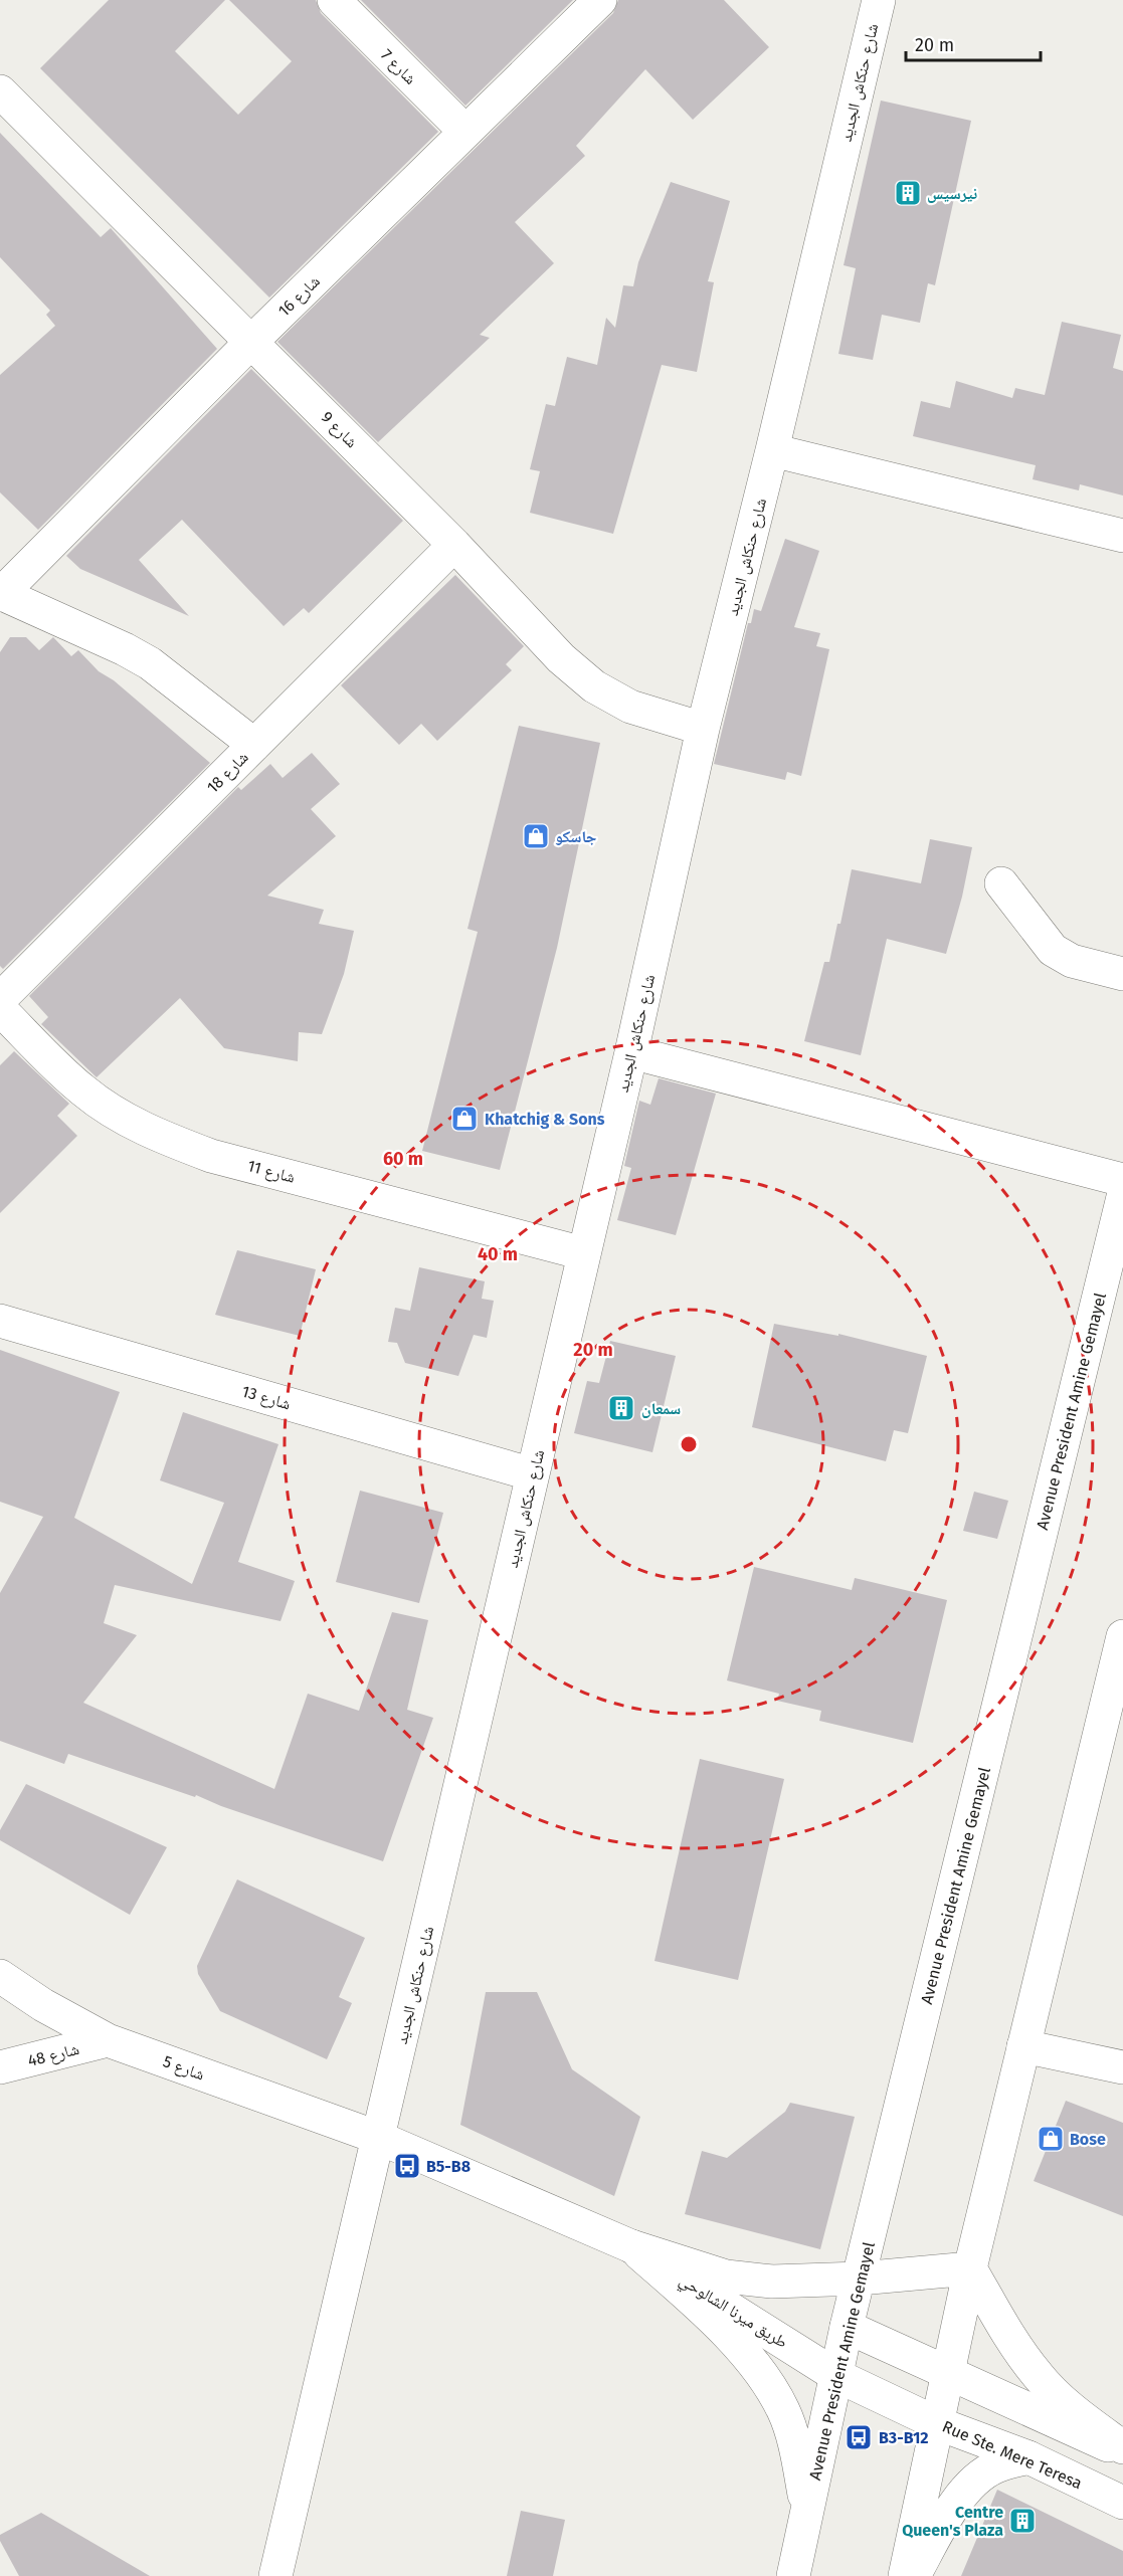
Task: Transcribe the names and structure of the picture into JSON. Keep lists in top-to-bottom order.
{
  "streets": {
    "main road": [
      "شارع 7",
      "شارع حنكاش الجديد",
      "شارع 16",
      "شارع 9",
      "شارع 18",
      "شارع 11",
      "شارع 13",
      "Avenue President Amine Gemayel",
      "شارع 48",
      "شارع 5",
      "طريق ميرنا الشالوحي",
      "Rue Ste. Mere Teresa"
    ]
  },
  "crossings": [
    ["شارع 7", "شارع 16"],
    ["شارع حنكاش الجديد", "شارع 9"],
    ["شارع حنكاش الجديد", "شارع 11"],
    ["شارع حنكاش الجديد", "شارع 13"],
    ["شارع حنكاش الجديد", "شارع 5"],
    ["شارع 16", "شارع 9"],
    ["شارع 9", "شارع 18"],
    ["Avenue President Amine Gemayel", "طريق ميرنا الشالوحي"],
    ["Avenue President Amine Gemayel", "Rue Ste. Mere Teresa"],
    ["شارع 48", "شارع 5"],
    ["شارع 5", "طريق ميرنا الشالوحي"],
    ["طريق ميرنا الشالوحي", "Rue Ste. Mere Teresa"]
  ],
  "places": {
    "building": ["نيرسيس", "سمعان", "Centre Queen's Plaza"],
    "shop": ["جاسكو", "Khatchig & Sons", "Bose"],
    "bus stop": ["B5-B8", "B3-B12"]
  },
  "scale_bar": "20 m",
  "rings": ["60 m", "40 m", "20 m"]
}
